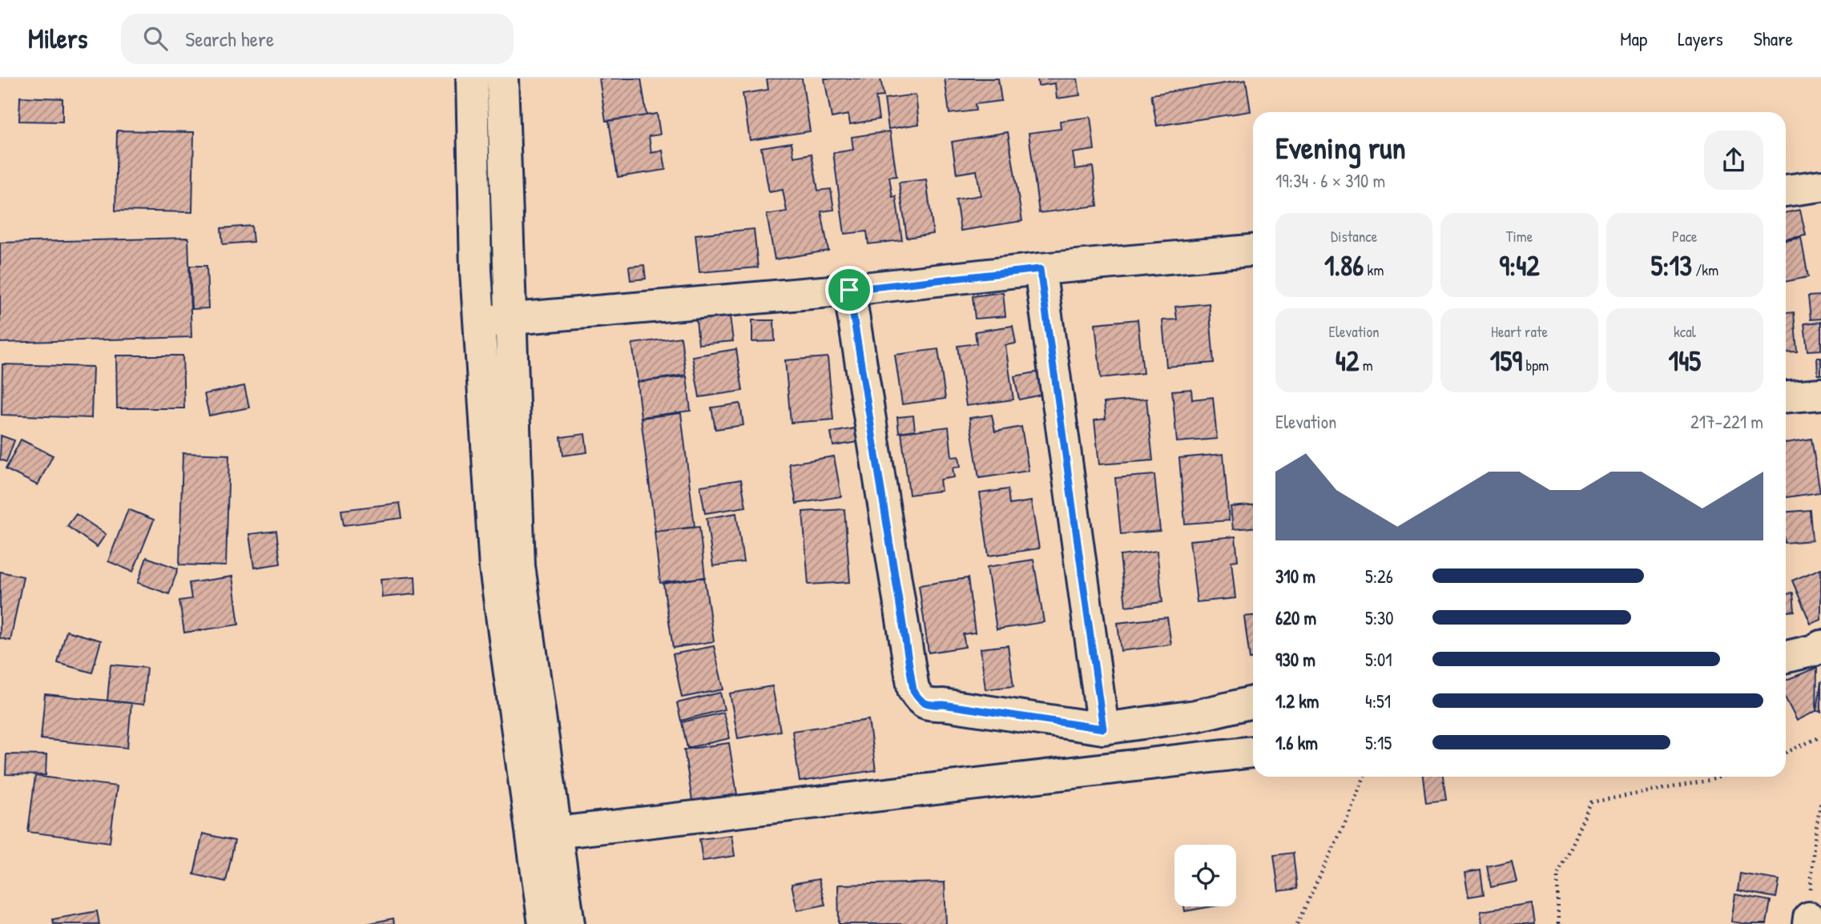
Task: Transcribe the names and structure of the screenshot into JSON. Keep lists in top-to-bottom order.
{
  "page": {
    "header": "Milers",
    "search": "Search here",
    "nav": ["Map", "Layers", "Share"],
    "heading": ["Evening run", "19:34 · 6 × 310 m"],
    "stats": [
      ["Distance", "1.86 km"],
      ["Time", "9:42"],
      ["Pace", "5:13 /km"],
      ["Elevation", "42 m"],
      ["Heart rate", "159 bpm"],
      ["kcal", "145"]
    ],
    "chart": ["Elevation", "217–221 m"],
    "list": [
      {
        "name": "310 m",
        "note": "5:26"
      },
      {
        "name": "620 m",
        "note": "5:30"
      },
      {
        "name": "930 m",
        "note": "5:01"
      },
      {
        "name": "1.2 km",
        "note": "4:51"
      },
      {
        "name": "1.6 km",
        "note": "5:15"
      }
    ]
  }
}
